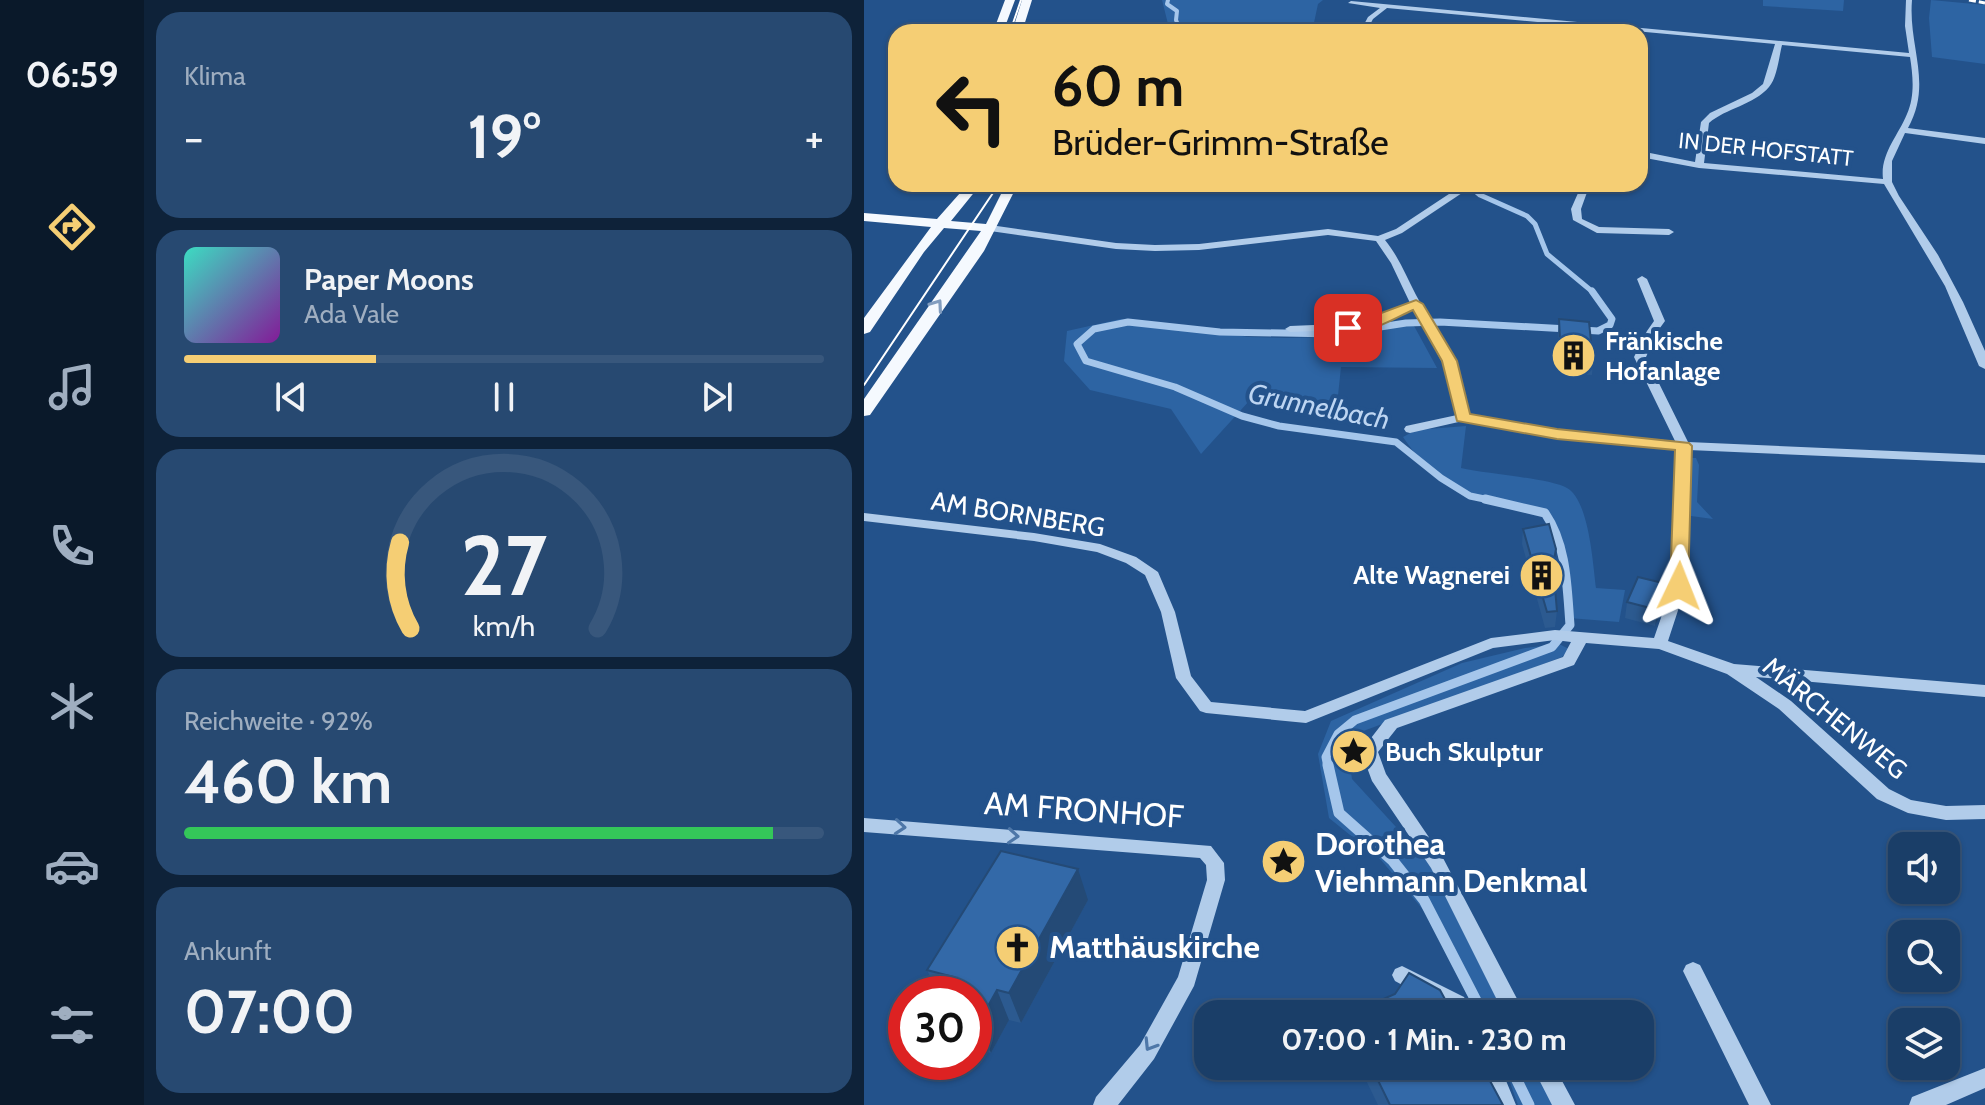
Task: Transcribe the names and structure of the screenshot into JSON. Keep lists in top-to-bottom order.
{
  "streets": {
    "street": [
      "IN DER HOFSTATT",
      "AM BORNBERG",
      "MÄRCHENWEG",
      "AM FRONHOF"
    ]
  },
  "crossings": [
    ["AM BORNBERG", "MÄRCHENWEG"]
  ],
  "water": ["Grunnelbach"],
  "places": {
    "building": ["Fränkische Hofanlage", "Alte Wagnerei"],
    "place": ["Buch Skulptur", "Dorothea Viehmann Denkmal"],
    "church": ["Matthäuskirche"]
  },
  "page": {
    "tabs": "06:59",
    "tile": [
      "Klima",
      ["Reichweite · 92%", "460 km"],
      ["Ankunft", "07:00"]
    ],
    "turn": ["60 m", "Brüder-Grimm-Straße"],
    "heat": ["−", "19°", "+"],
    "song": ["Paper Moons", "Ada Vale"],
    "limit": "30",
    "trip": "07:00 · 1 Min. · 230 m",
    "gauge": ["27", "km/h"]
  }
}
